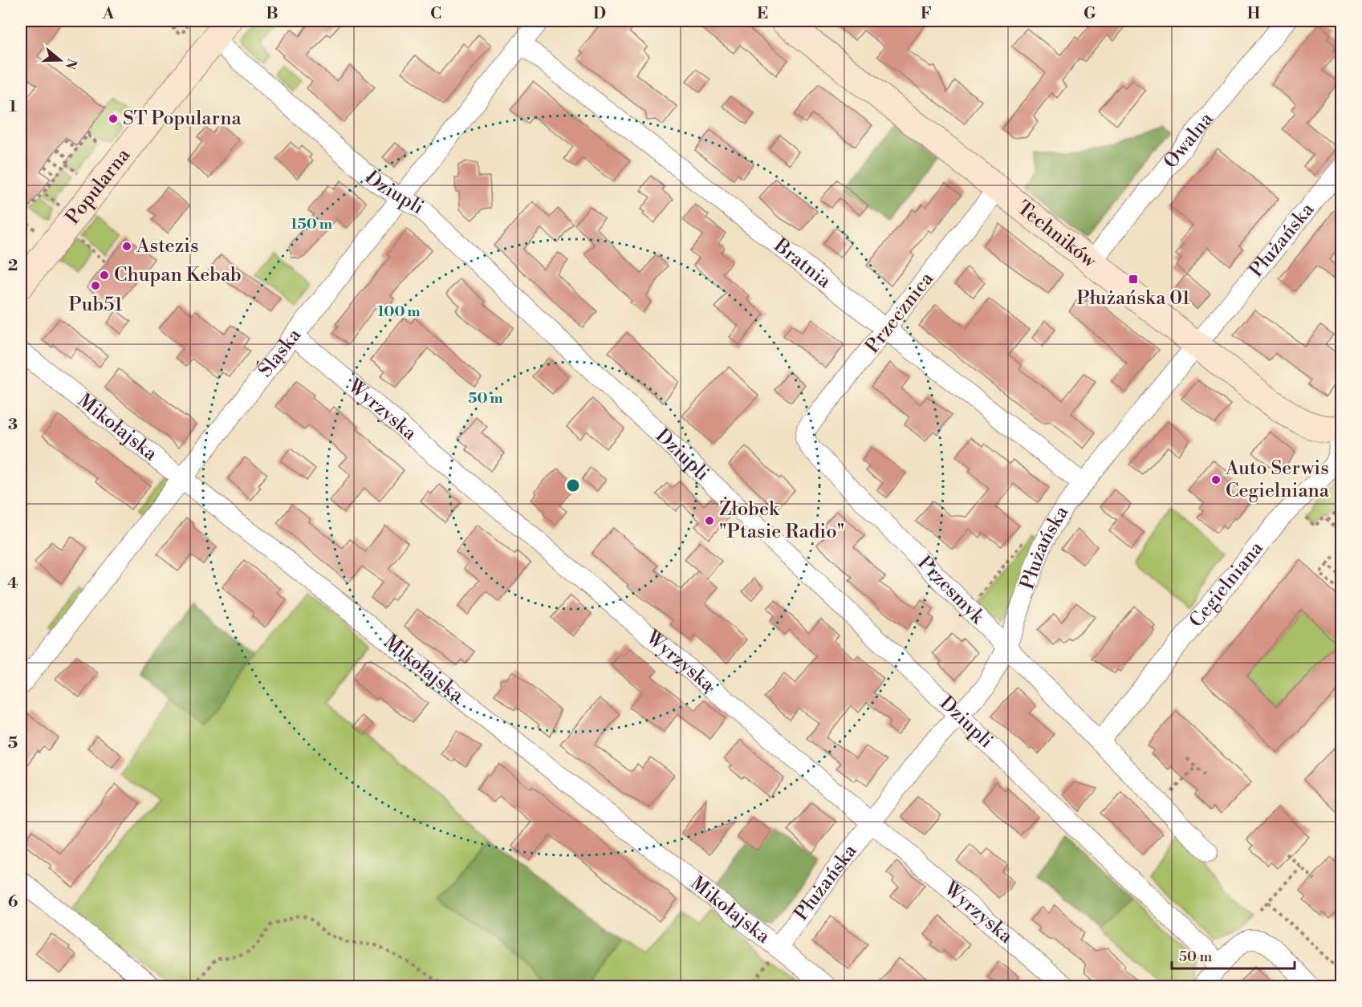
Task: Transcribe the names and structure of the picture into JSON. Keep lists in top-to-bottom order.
{
  "streets": {
    "street": [
      "Owalna",
      "Popularna",
      "Dziupli",
      "Techników",
      "Płużańska",
      "Bratnia",
      "Przecznica",
      "Śląska",
      "Wyrzyska",
      "Mikołajska",
      "Cegielniana",
      "Przesmyk"
    ]
  },
  "crossings": [
    ["Owalna", "Techników"],
    ["Popularna", "Dziupli"],
    ["Dziupli", "Płużańska"],
    ["Dziupli", "Śląska"],
    ["Techników", "Płużańska"],
    ["Techników", "Przecznica"],
    ["Techników", "Cegielniana"],
    ["Płużańska", "Bratnia"],
    ["Płużańska", "Wyrzyska"],
    ["Płużańska", "Mikołajska"],
    ["Płużańska", "Przesmyk"],
    ["Bratnia", "Przecznica"],
    ["Bratnia", "Śląska"],
    ["Przecznica", "Przesmyk"],
    ["Śląska", "Wyrzyska"],
    ["Śląska", "Mikołajska"],
    ["Cegielniana", "Przesmyk"]
  ],
  "places": {
    "other": [
      "ST Popularna",
      "Astezis",
      "Chupan Kebab",
      "Pub51",
      "Auto Serwis Cegielniana",
      "Żłobek \"Ptasie Radio\""
    ],
    "transit": ["Płużańska 01"]
  },
  "scale_bar": "50 m",
  "north": "right",
  "grid": {
    "columns": [
      "A",
      "B",
      "C",
      "D",
      "E",
      "F",
      "G",
      "H"
    ],
    "rows": [
      "1",
      "2",
      "3",
      "4",
      "5",
      "6"
    ]
  },
  "rings": ["150 m", "100 m", "50 m"]
}
